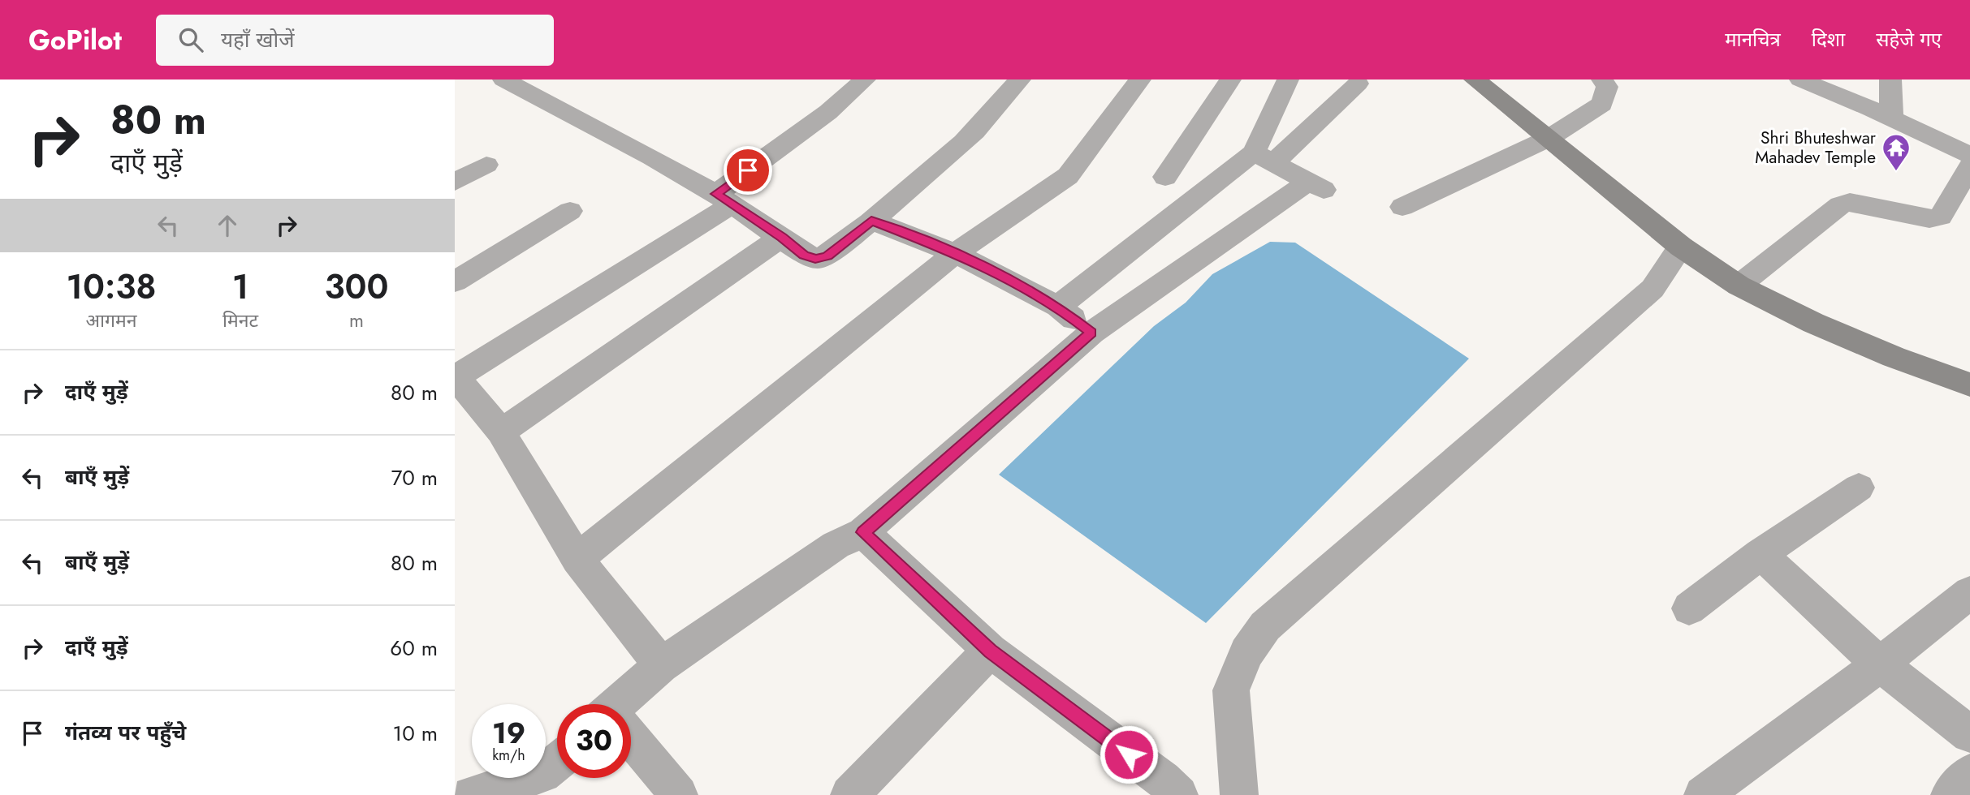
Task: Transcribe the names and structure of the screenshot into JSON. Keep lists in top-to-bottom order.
{
  "places": {
    "temple": ["Shri Bhuteshwar Mahadev Temple"]
  },
  "page": {
    "header": "GoPilot",
    "search": "यहाँ खोजें",
    "nav": ["मानचित्र", "दिशा", "सहेजे गए"],
    "turn": ["80 m", "दाएँ मुड़ें"],
    "eta": [
      "10:38",
      "आगमन",
      "1",
      "मिनट",
      "300",
      "m"
    ],
    "list": [
      {
        "name": "दाएँ मुड़ें",
        "value": "80 m"
      },
      {
        "name": "बाएँ मुड़ें",
        "value": "70 m"
      },
      {
        "name": "बाएँ मुड़ें",
        "value": "80 m"
      },
      {
        "name": "दाएँ मुड़ें",
        "value": "60 m"
      },
      {
        "name": "गंतव्य पर पहुँचे",
        "value": "10 m"
      }
    ],
    "speed": "19 km/h",
    "limit": "30"
  }
}
